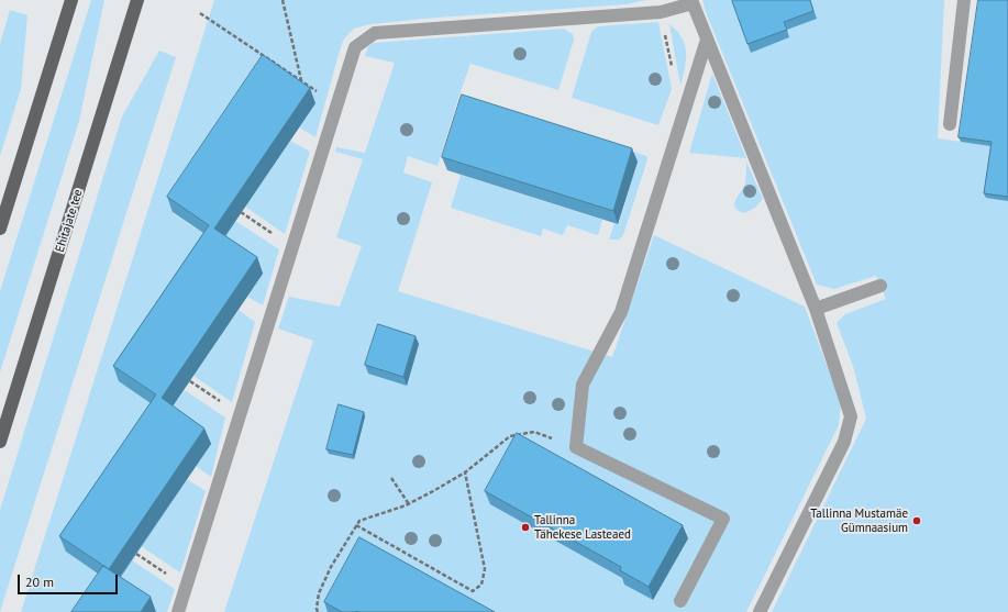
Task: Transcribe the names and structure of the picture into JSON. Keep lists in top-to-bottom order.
{
  "streets": {
    "main road": ["Ehitajate tee"]
  },
  "places": ["Tallinna Mustamäe Gümnaasium", "Tallinna Tähekese Lasteaed"],
  "scale_bar": "20 m"
}
